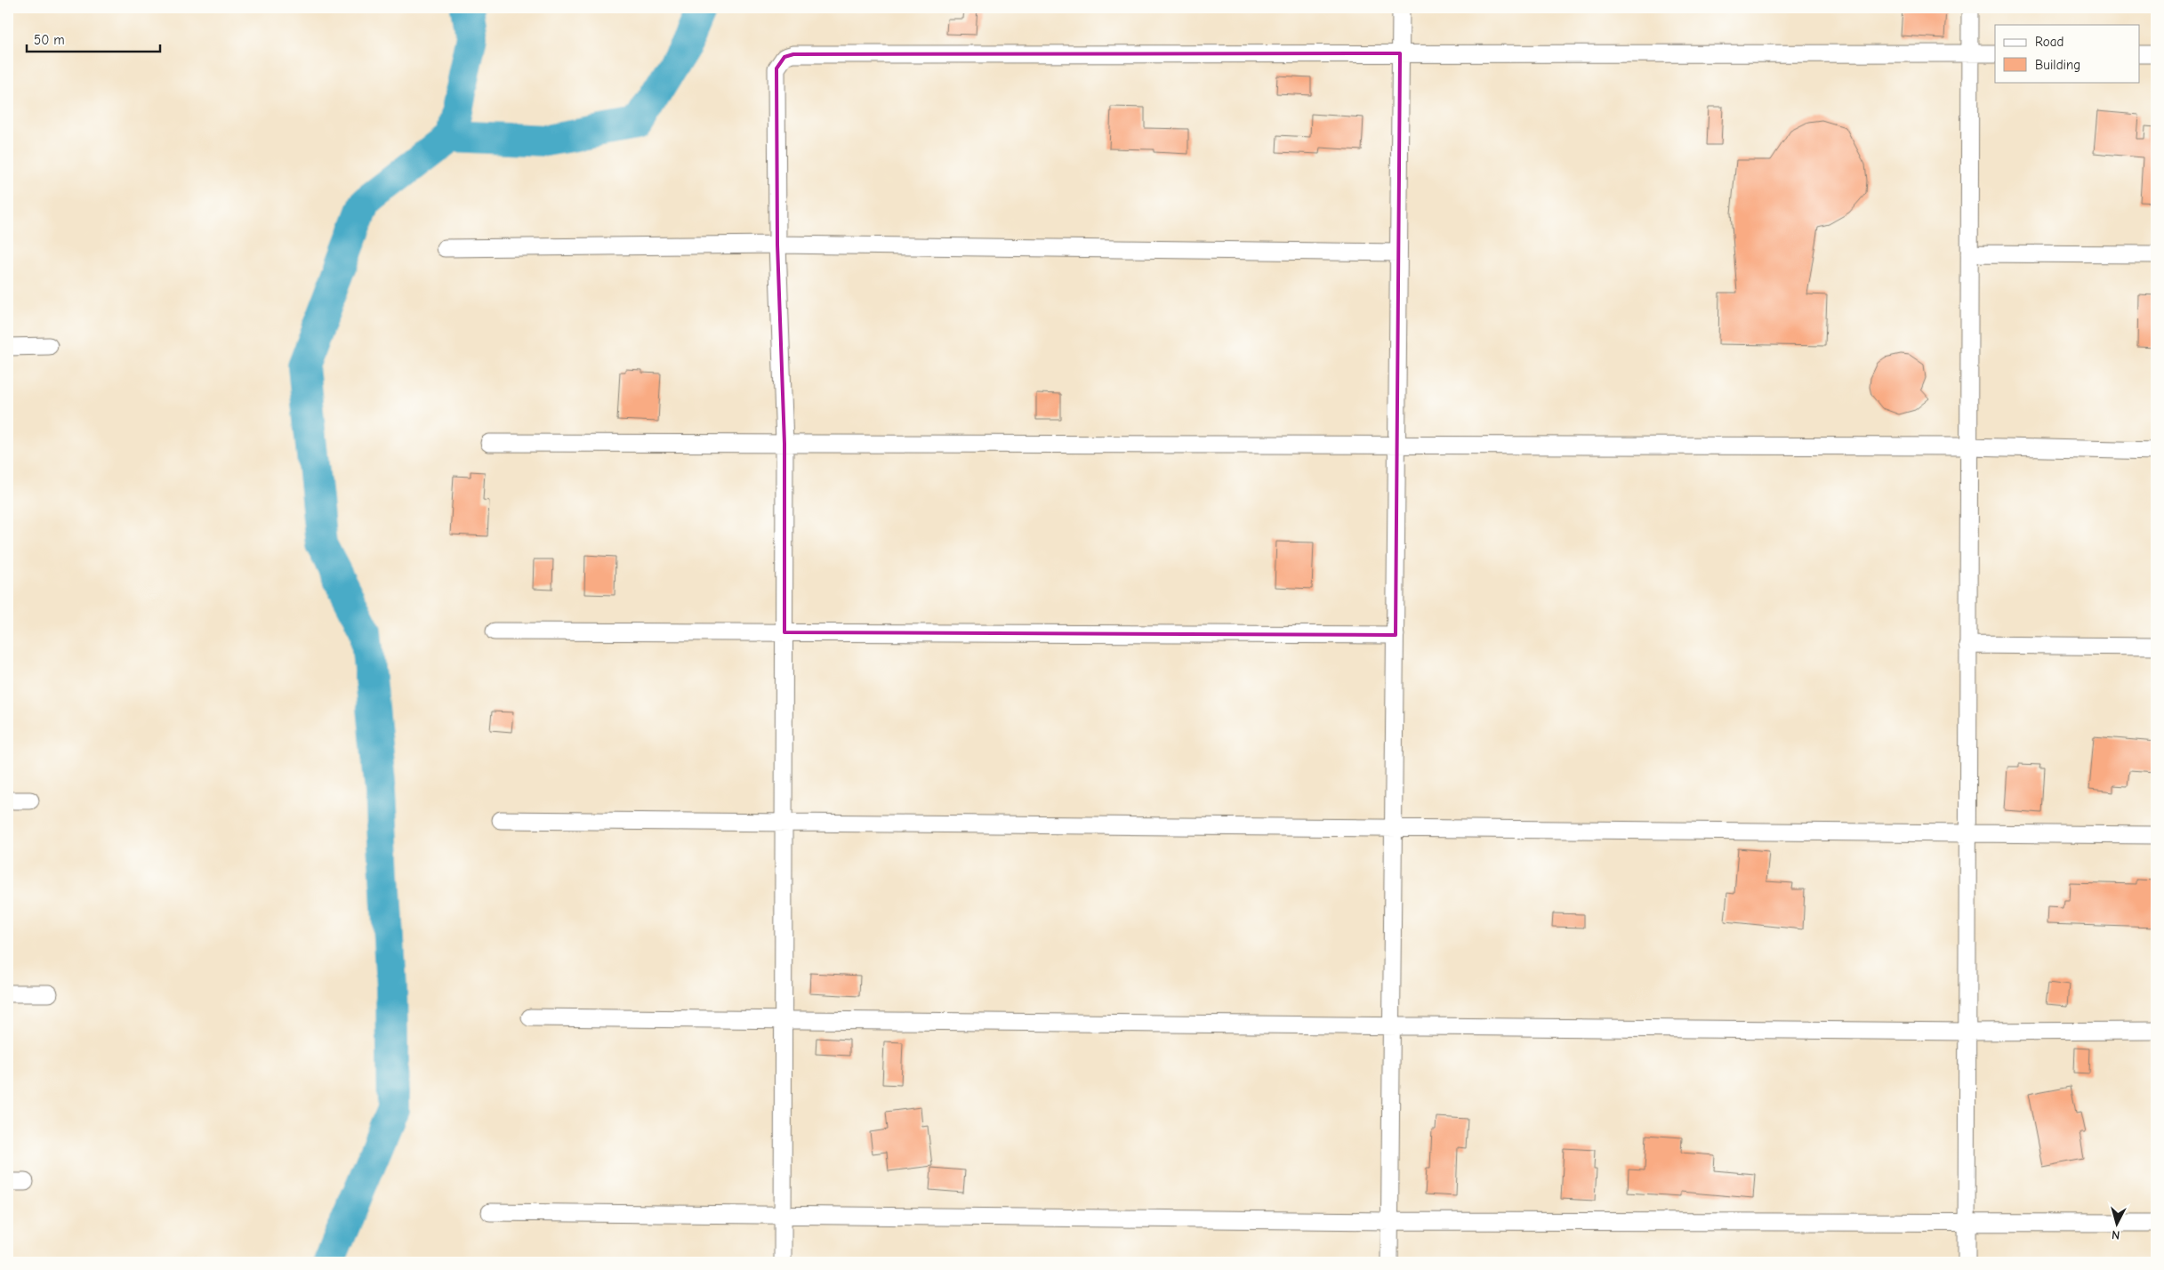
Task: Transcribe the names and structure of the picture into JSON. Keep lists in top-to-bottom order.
{
  "legend": ["Road", "Building"],
  "scale_bar": "50 m",
  "north": "bottom"
}
